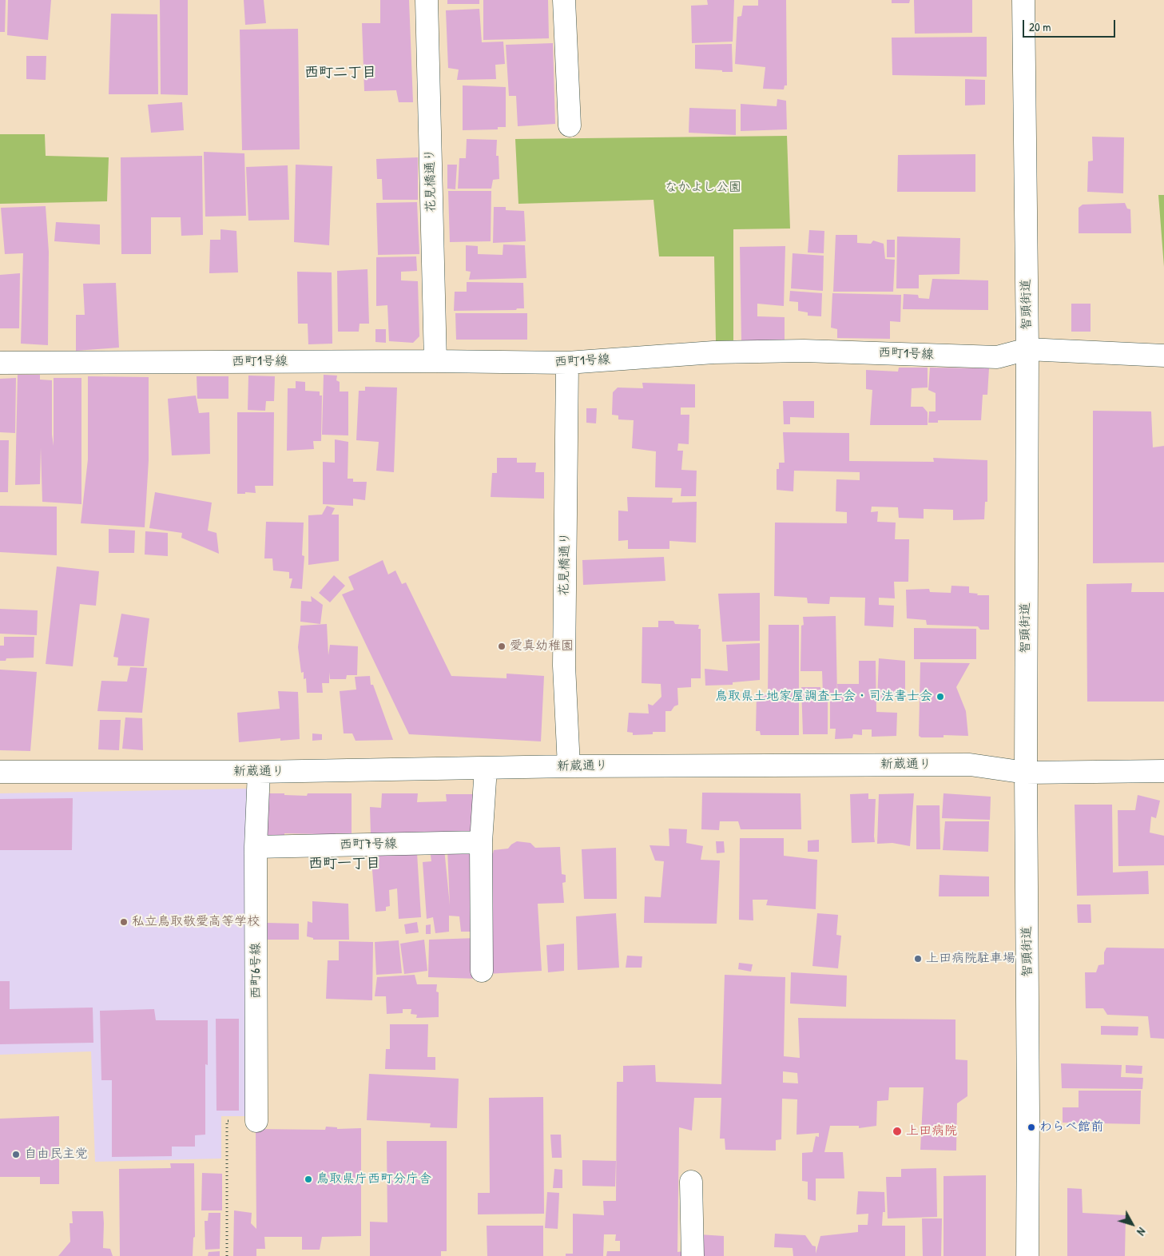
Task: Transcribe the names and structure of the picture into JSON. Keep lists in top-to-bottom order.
{
  "streets": {
    "street": [
      "花見橋通り",
      "智頭街道",
      "西町1号線",
      "新蔵通り",
      "西町7号線",
      "西町6号線"
    ]
  },
  "crossings": [
    ["花見橋通り", "西町1号線"],
    ["花見橋通り", "新蔵通り"],
    ["智頭街道", "西町1号線"],
    ["智頭街道", "新蔵通り"],
    ["新蔵通り", "西町6号線"],
    ["西町7号線", "西町6号線"]
  ],
  "districts": ["西町二丁目", "西町一丁目"],
  "parks": ["なかよし公園"],
  "places": [
    "愛真幼稚園",
    "鳥取県土地家屋調査士会・司法書士会",
    "私立鳥取敬愛高等学校",
    "上田病院駐車場",
    "わらべ館前",
    "上田病院",
    "自由民主党",
    "鳥取県庁西町分庁舎"
  ],
  "scale_bar": "20 m",
  "north": "bottom right"
}
